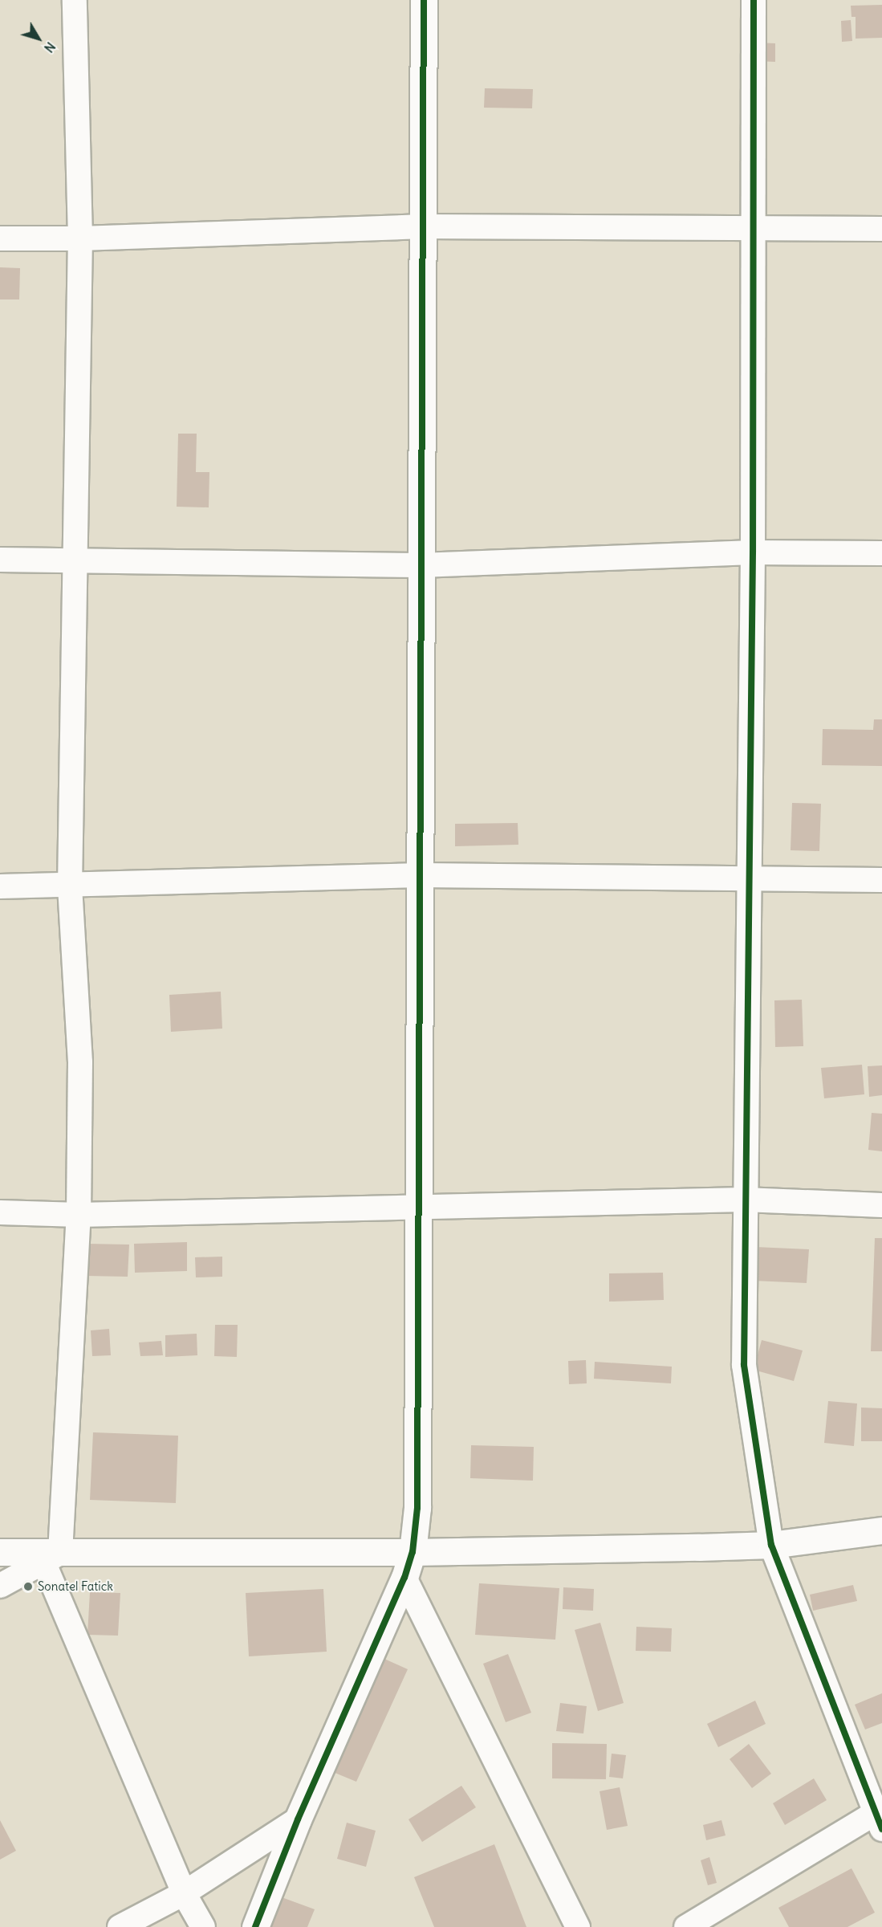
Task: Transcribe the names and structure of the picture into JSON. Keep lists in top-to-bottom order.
{
  "places": ["Sonatel Fatick"],
  "north": "bottom right"
}
